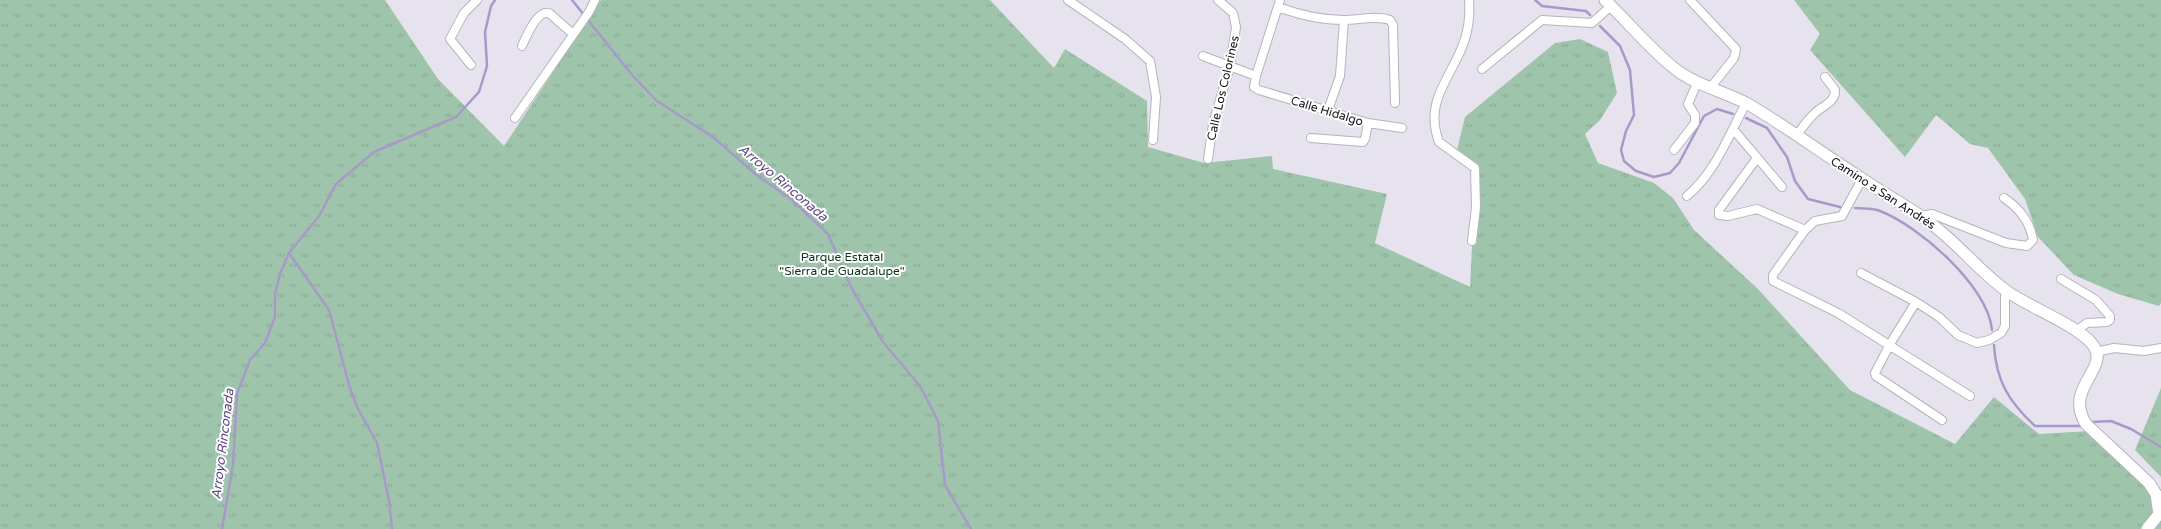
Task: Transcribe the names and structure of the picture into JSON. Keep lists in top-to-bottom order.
{
  "streets": {
    "street": ["Calle Los Colorines", "Calle Hidalgo", "Camino a San Andrés"]
  },
  "water": ["Arroyo Rinconada"],
  "parks": ["Parque Estatal \"Sierra de Guadalupe\""]
}
